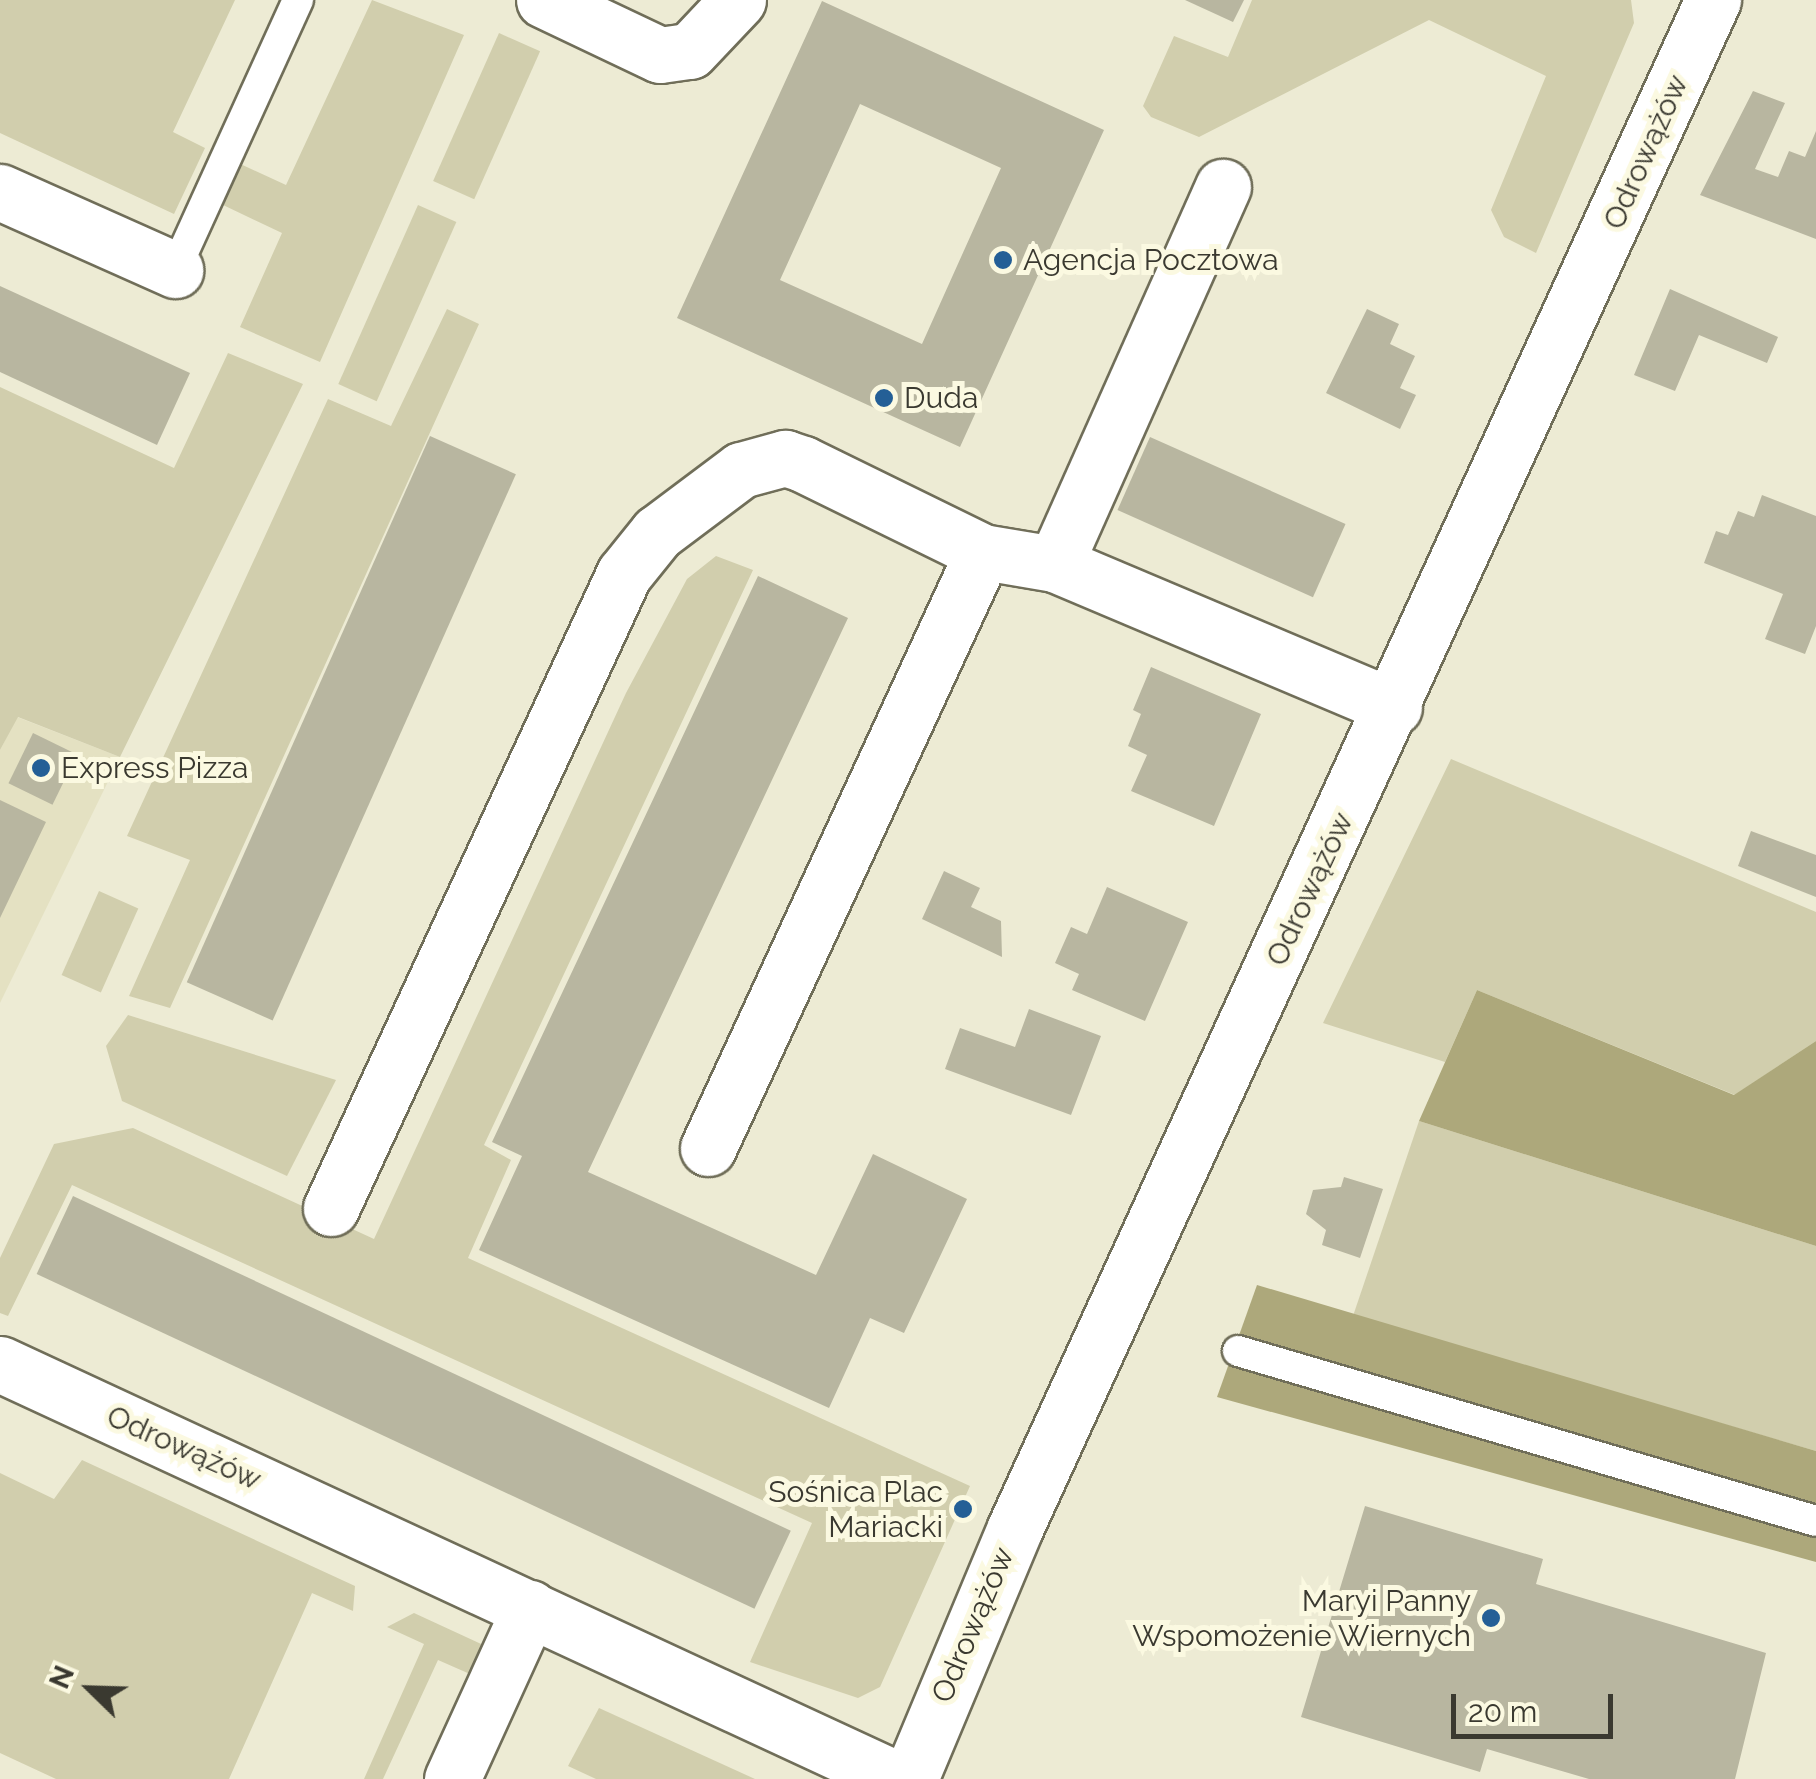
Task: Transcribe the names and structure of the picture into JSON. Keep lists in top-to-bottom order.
{
  "streets": {
    "street": ["Odrowążów"]
  },
  "places": [
    "Agencja Pocztowa",
    "Duda",
    "Express Pizza",
    "Sośnica Plac Mariacki",
    "Maryi Panny Wspomożenie Wiernych"
  ],
  "scale_bar": "20 m",
  "north": "top left"
}
